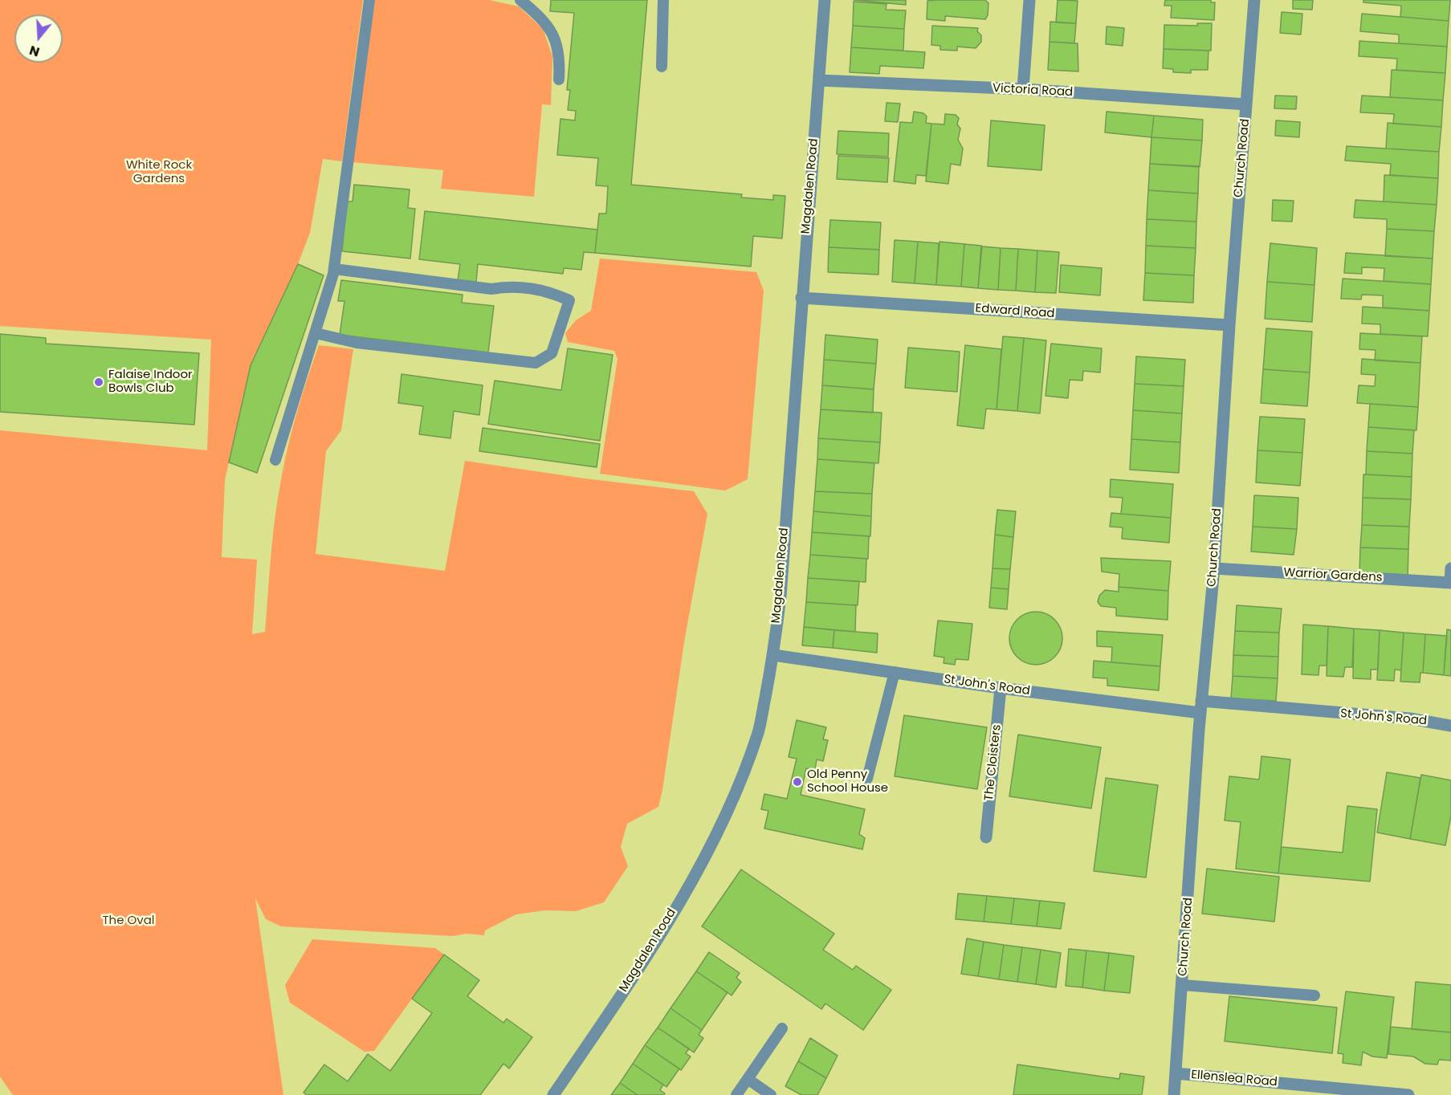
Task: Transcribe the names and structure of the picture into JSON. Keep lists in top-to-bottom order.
{
  "streets": {
    "street": [
      "Victoria Road",
      "Church Road",
      "Magdalen Road",
      "Edward Road",
      "Warrior Gardens",
      "St John's Road",
      "The Cloisters",
      "Ellenslea Road"
    ]
  },
  "crossings": [
    ["Victoria Road", "Church Road"],
    ["Victoria Road", "Magdalen Road"],
    ["Church Road", "Edward Road"],
    ["Church Road", "Warrior Gardens"],
    ["Church Road", "St John's Road"],
    ["Church Road", "Ellenslea Road"],
    ["Magdalen Road", "Edward Road"],
    ["Magdalen Road", "St John's Road"],
    ["St John's Road", "The Cloisters"]
  ],
  "parks": ["White Rock Gardens", "The Oval"],
  "places": ["Falaise Indoor Bowls Club", "Old Penny School House"],
  "north": "bottom"
}
